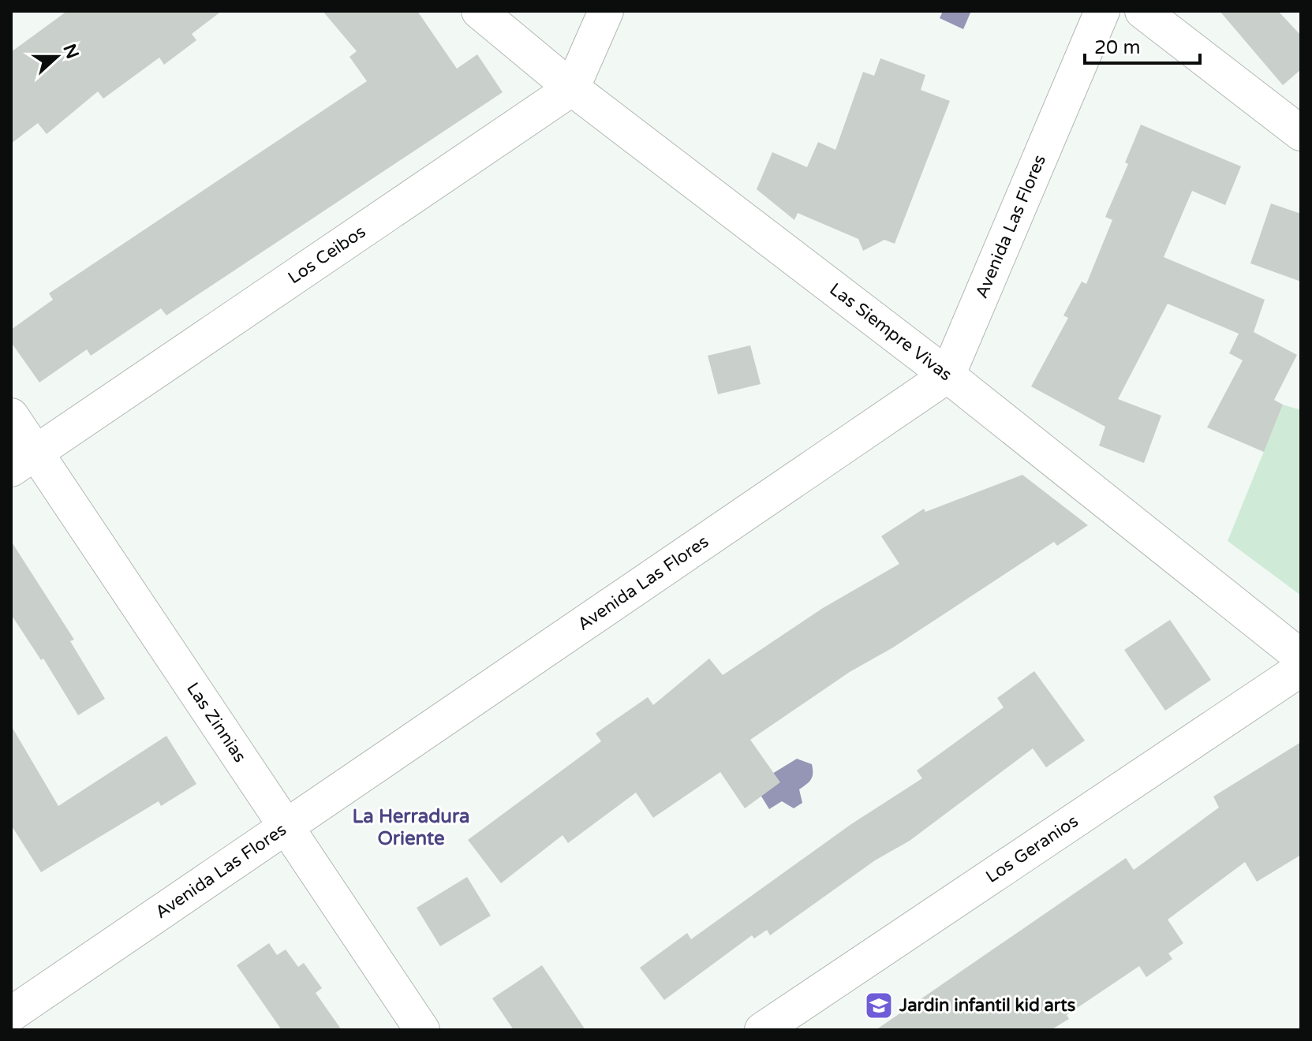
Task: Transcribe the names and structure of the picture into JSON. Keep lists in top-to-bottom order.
{
  "streets": {
    "street": [
      "Avenida Las Flores",
      "Los Ceibos",
      "Las Siempre Vivas",
      "Las Zinnias",
      "Los Geranios"
    ]
  },
  "crossings": [
    ["Avenida Las Flores", "Las Siempre Vivas"],
    ["Avenida Las Flores", "Las Zinnias"],
    ["Los Ceibos", "Las Siempre Vivas"],
    ["Los Ceibos", "Las Zinnias"]
  ],
  "districts": ["La Herradura Oriente"],
  "places": {
    "school or university": ["Jardin infantil kid arts"]
  },
  "scale_bar": "20 m",
  "north": "right"
}
